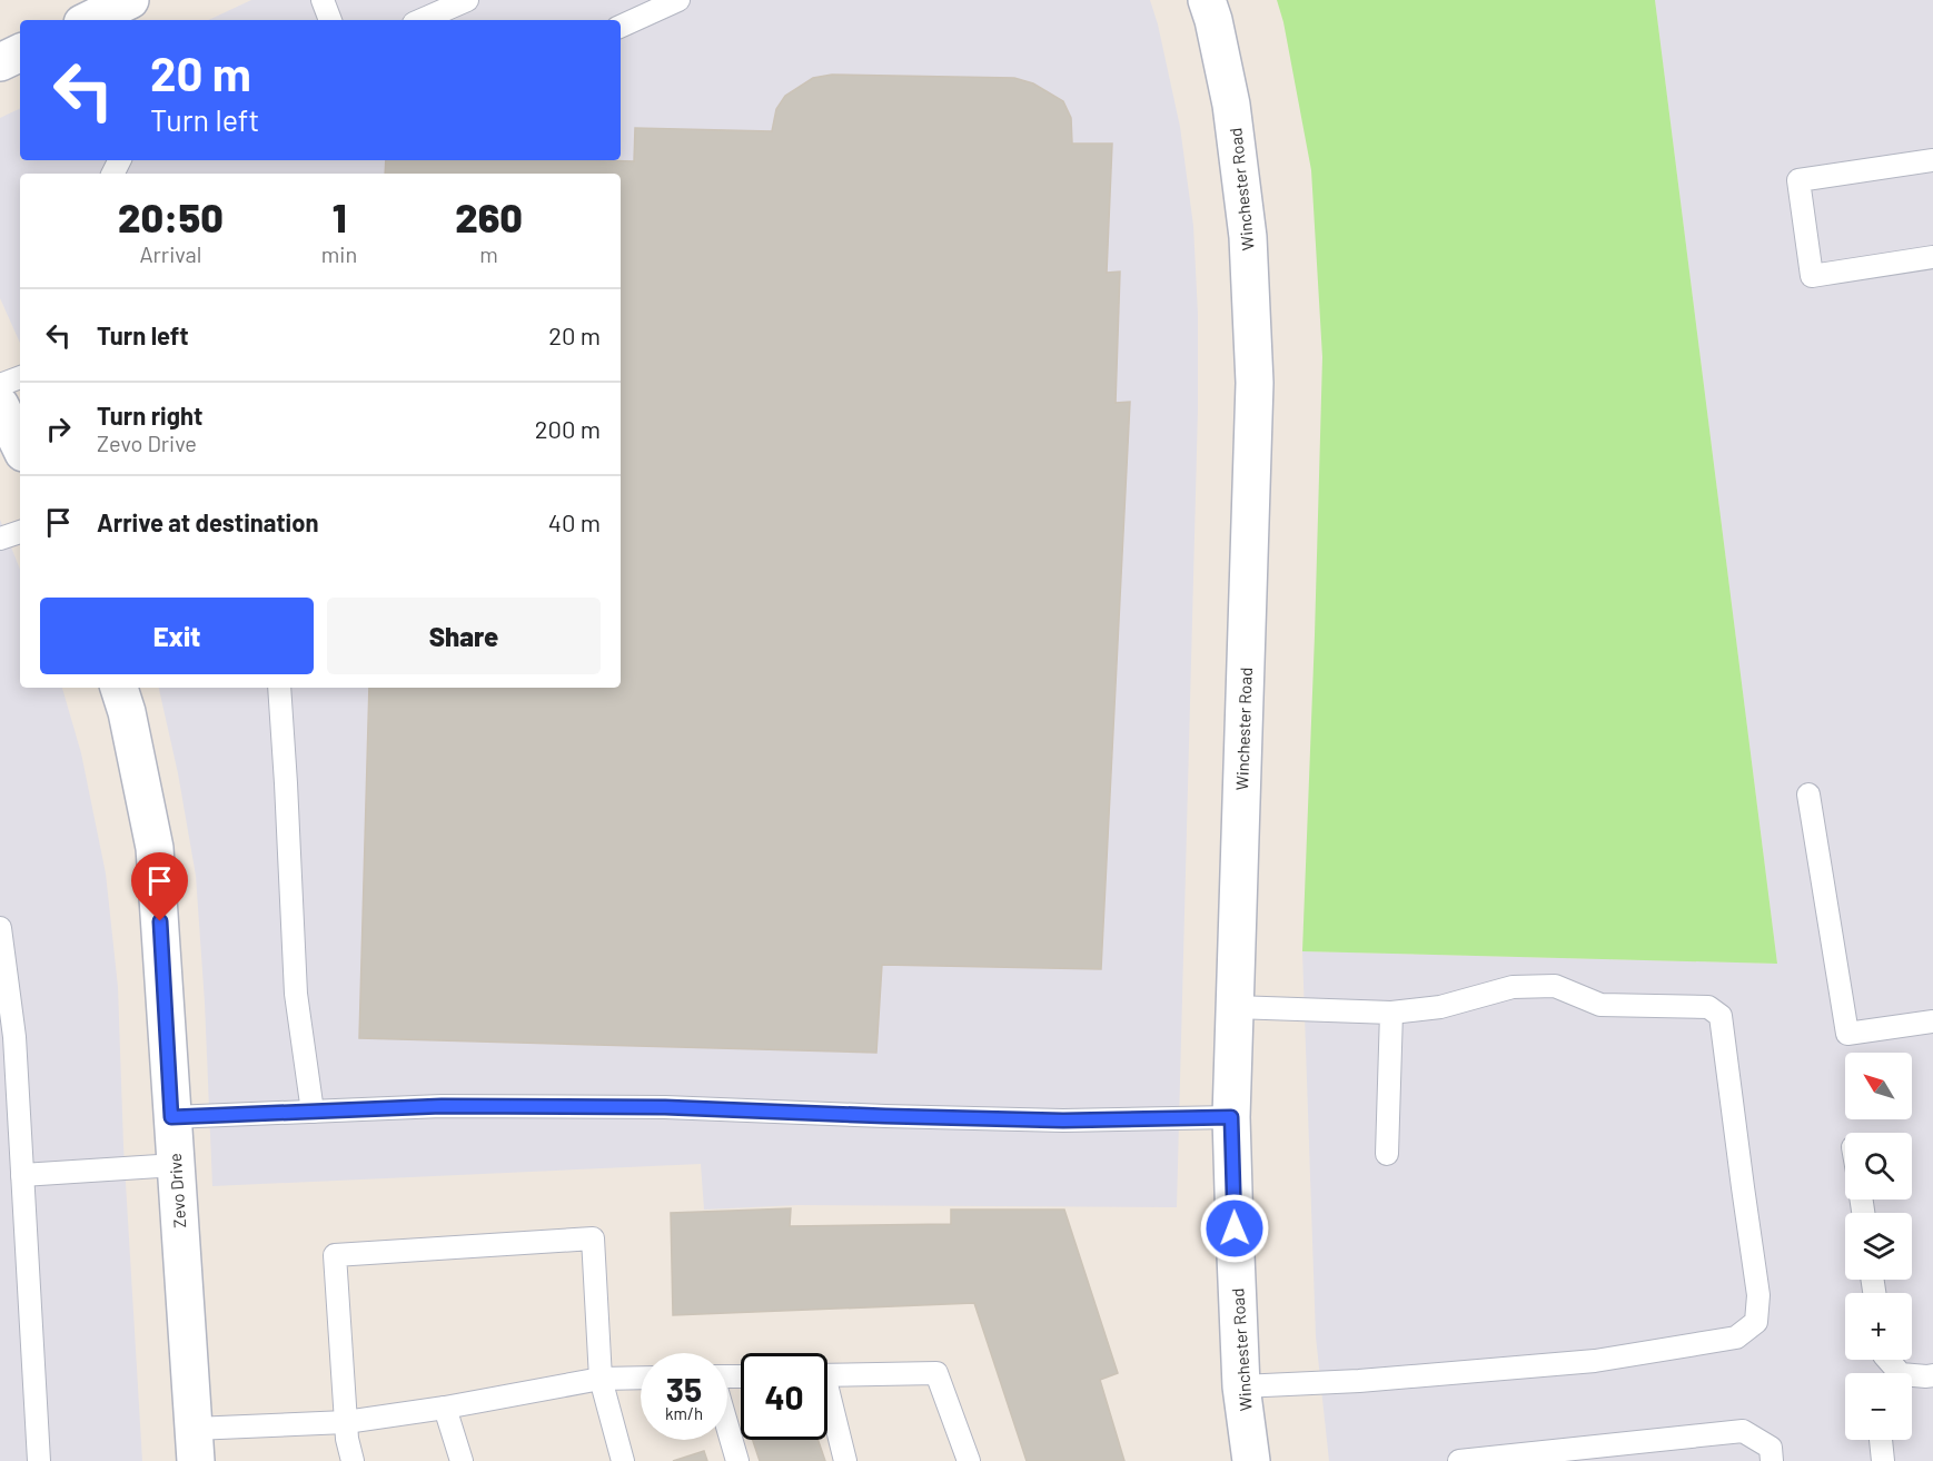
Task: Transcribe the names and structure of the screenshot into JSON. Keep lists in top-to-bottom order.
{
  "streets": {
    "street": ["Winchester Road", "Zevo Drive"]
  },
  "north": "top left",
  "page": {
    "turn": ["20 m", "Turn left"],
    "eta": [
      "20:50",
      "Arrival",
      "1",
      "min",
      "260",
      "m"
    ],
    "list": [
      {
        "name": "Turn left",
        "value": "20 m"
      },
      {
        "name": "Turn right",
        "note": "Zevo Drive",
        "value": "200 m"
      },
      {
        "name": "Arrive at destination",
        "value": "40 m"
      }
    ],
    "buttons": ["Exit", "Share"],
    "map_buttons": ["+", "−"],
    "speed": "35 km/h",
    "limit": "40"
  }
}
